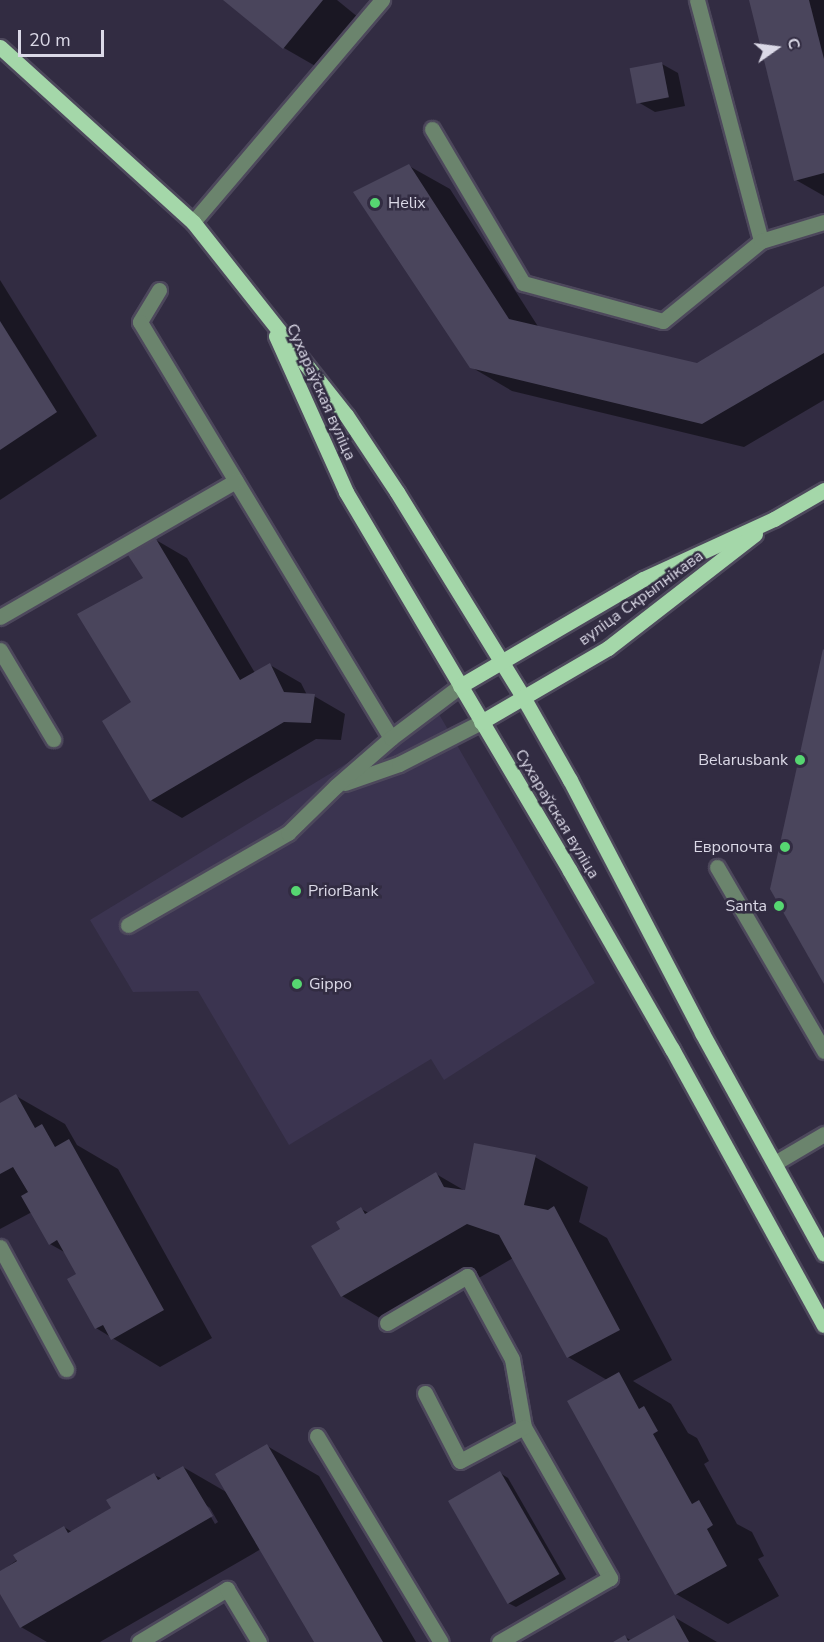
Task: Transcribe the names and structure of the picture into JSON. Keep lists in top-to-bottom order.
{
  "streets": {
    "main road": ["Сухараўская вуліца", "вуліца Скрыпнікава"]
  },
  "crossings": [
    ["Сухараўская вуліца", "вуліца Скрыпнікава"]
  ],
  "places": [
    "Helix",
    "Belarusbank",
    "Европочта",
    "PriorBank",
    "Santa",
    "Gippo"
  ],
  "scale_bar": "20 m",
  "north": "right"
}
